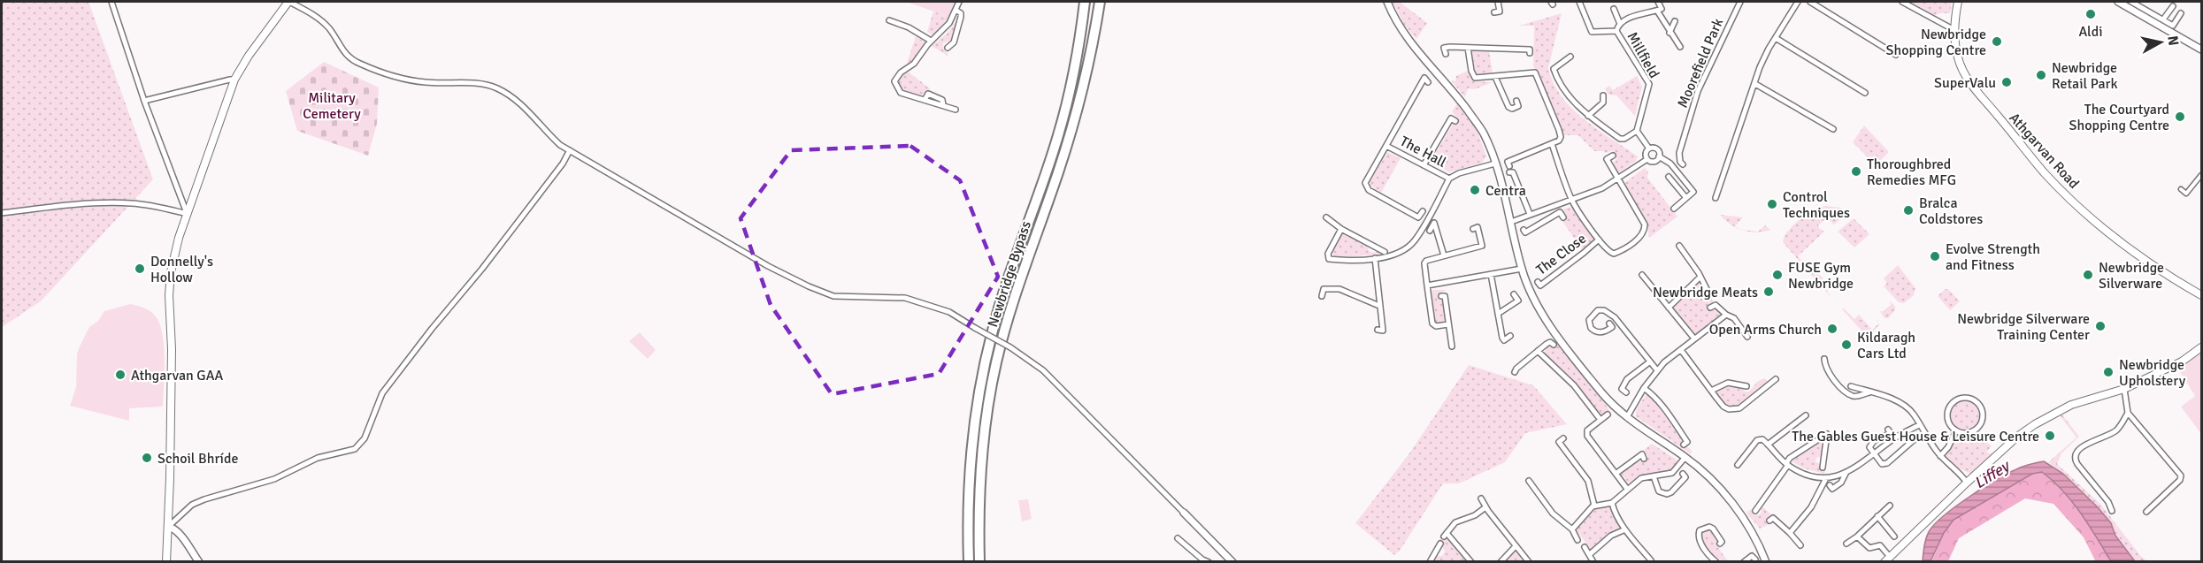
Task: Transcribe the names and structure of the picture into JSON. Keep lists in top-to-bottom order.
{
  "streets": {
    "highway": ["Newbridge Bypass"],
    "main road": ["Athgarvan Road"],
    "street": [
      "Millfield",
      "Moorefield Park",
      "The Hall",
      "The Close"
    ]
  },
  "water": ["Liffey"],
  "parks": ["Military Cemetery"],
  "places": [
    "Aldi",
    "Newbridge Shopping Centre",
    "Newbridge Retail Park",
    "SuperValu",
    "The Courtyard Shopping Centre",
    "Thoroughbred Remedies MFG",
    "Centra",
    "Control Techniques",
    "Bralca Coldstores",
    "Evolve Strength and Fitness",
    "Donnelly's Hollow",
    "FUSE Gym Newbridge",
    "Newbridge Silverware",
    "Newbridge Meats",
    "Newbridge Silverware Training Center",
    "Open Arms Church",
    "Kildaragh Cars Ltd",
    "Newbridge Upholstery",
    "Athgarvan GAA",
    "The Gables Guest House & Leisure Centre",
    "Schoil Bhríde"
  ],
  "north": "right"
}
